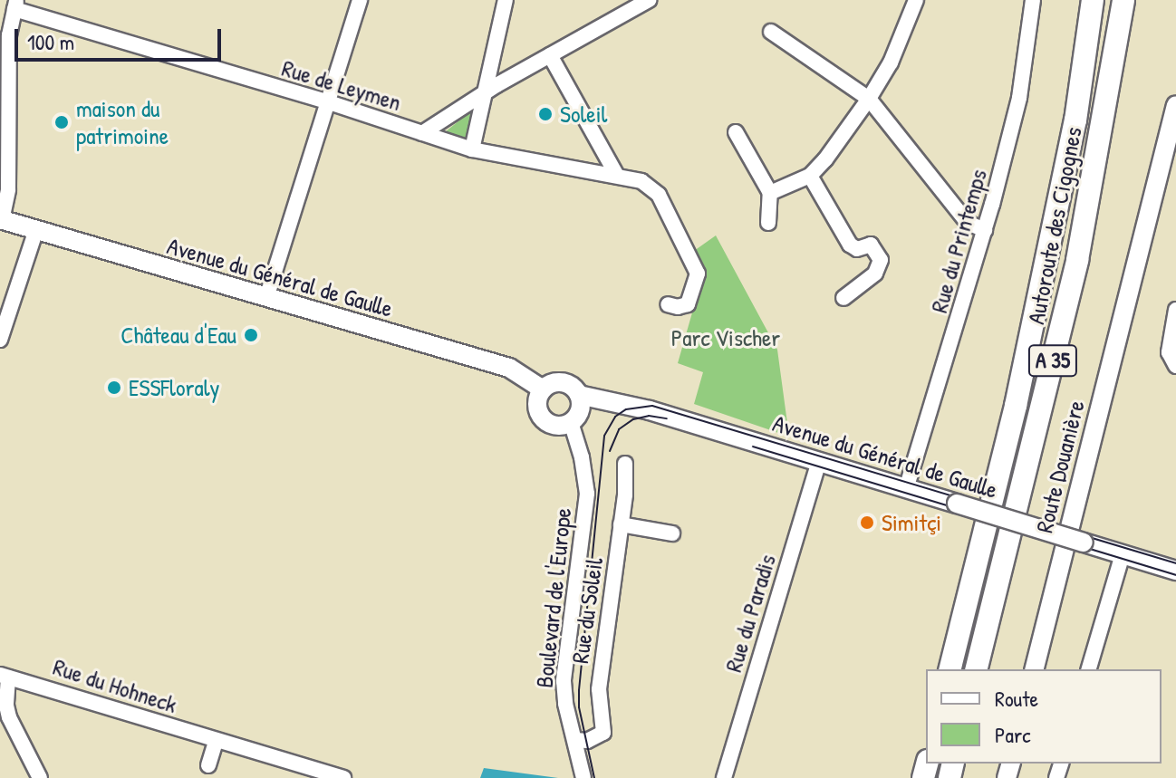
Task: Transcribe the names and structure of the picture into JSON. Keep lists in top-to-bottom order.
{
  "streets": {
    "highway": ["Autoroute des Cigognes", "A 35"],
    "main road": ["Avenue du Général de Gaulle", "Route Douanière"],
    "street": [
      "Rue de Leymen",
      "Rue du Printemps",
      "Boulevard de l'Europe",
      "Rue du Soleil",
      "Rue du Paradis",
      "Rue du Hohneck"
    ]
  },
  "crossings": [
    ["Rue du Printemps", "Avenue du Général de Gaulle"],
    ["Avenue du Général de Gaulle", "Boulevard de l'Europe"],
    ["Avenue du Général de Gaulle", "Rue du Paradis"],
    ["Boulevard de l'Europe", "Rue du Soleil"]
  ],
  "parks": ["Parc Vischer"],
  "places": [
    "Soleil",
    "maison du patrimoine",
    "Château d'Eau",
    "ESSFloraly",
    "Simitçi"
  ],
  "legend": ["Route", "Parc"],
  "scale_bar": "100 m"
}
